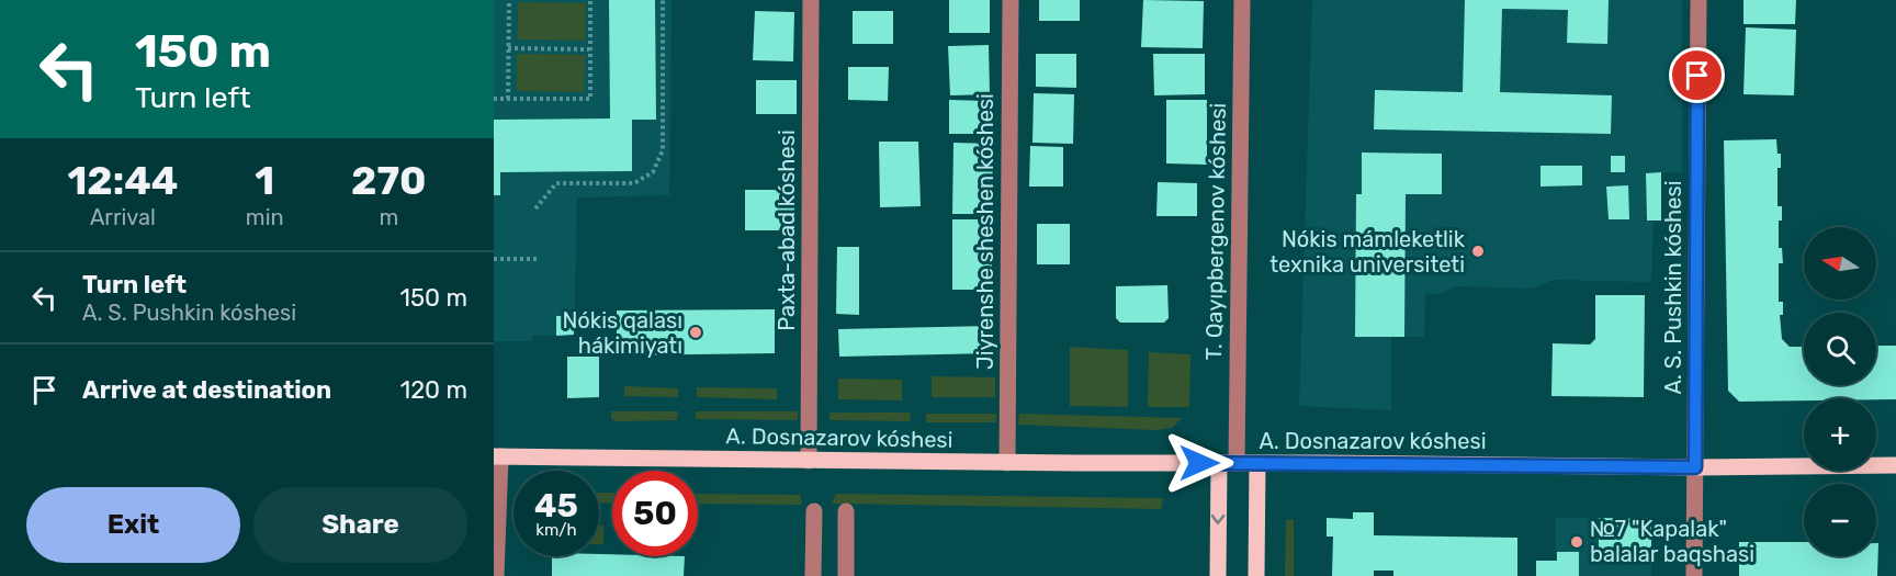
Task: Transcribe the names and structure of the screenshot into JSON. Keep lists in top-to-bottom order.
{
  "streets": {
    "main road": ["T. Qayıpbergenov kóshesi", "A. Dosnazarov kóshesi"],
    "street": ["Paxta-abad kóshesi", "Jiyrenshe sheshen kóshesi", "A. S. Pushkin kóshesi"]
  },
  "crossings": [
    ["Paxta-abad kóshesi", "A. Dosnazarov kóshesi"],
    ["Jiyrenshe sheshen kóshesi", "A. Dosnazarov kóshesi"],
    ["T. Qayıpbergenov kóshesi", "A. Dosnazarov kóshesi"],
    ["A. S. Pushkin kóshesi", "A. Dosnazarov kóshesi"]
  ],
  "places": ["Nókis mámleketlik texnika universiteti", "Nókis qalası hákimiyatı", "№7 \"Kapalak\" balalar baqshasi"],
  "north": "left",
  "page": {
    "turn": ["150 m", "Turn left"],
    "eta": [
      "12:44",
      "Arrival",
      "1",
      "min",
      "270",
      "m"
    ],
    "map_buttons": ["+", "−"],
    "list": [
      {
        "name": "Turn left",
        "note": "A. S. Pushkin kóshesi",
        "value": "150 m"
      },
      {
        "name": "Arrive at destination",
        "value": "120 m"
      }
    ],
    "speed": "45 km/h",
    "limit": "50",
    "buttons": ["Exit", "Share"]
  }
}
